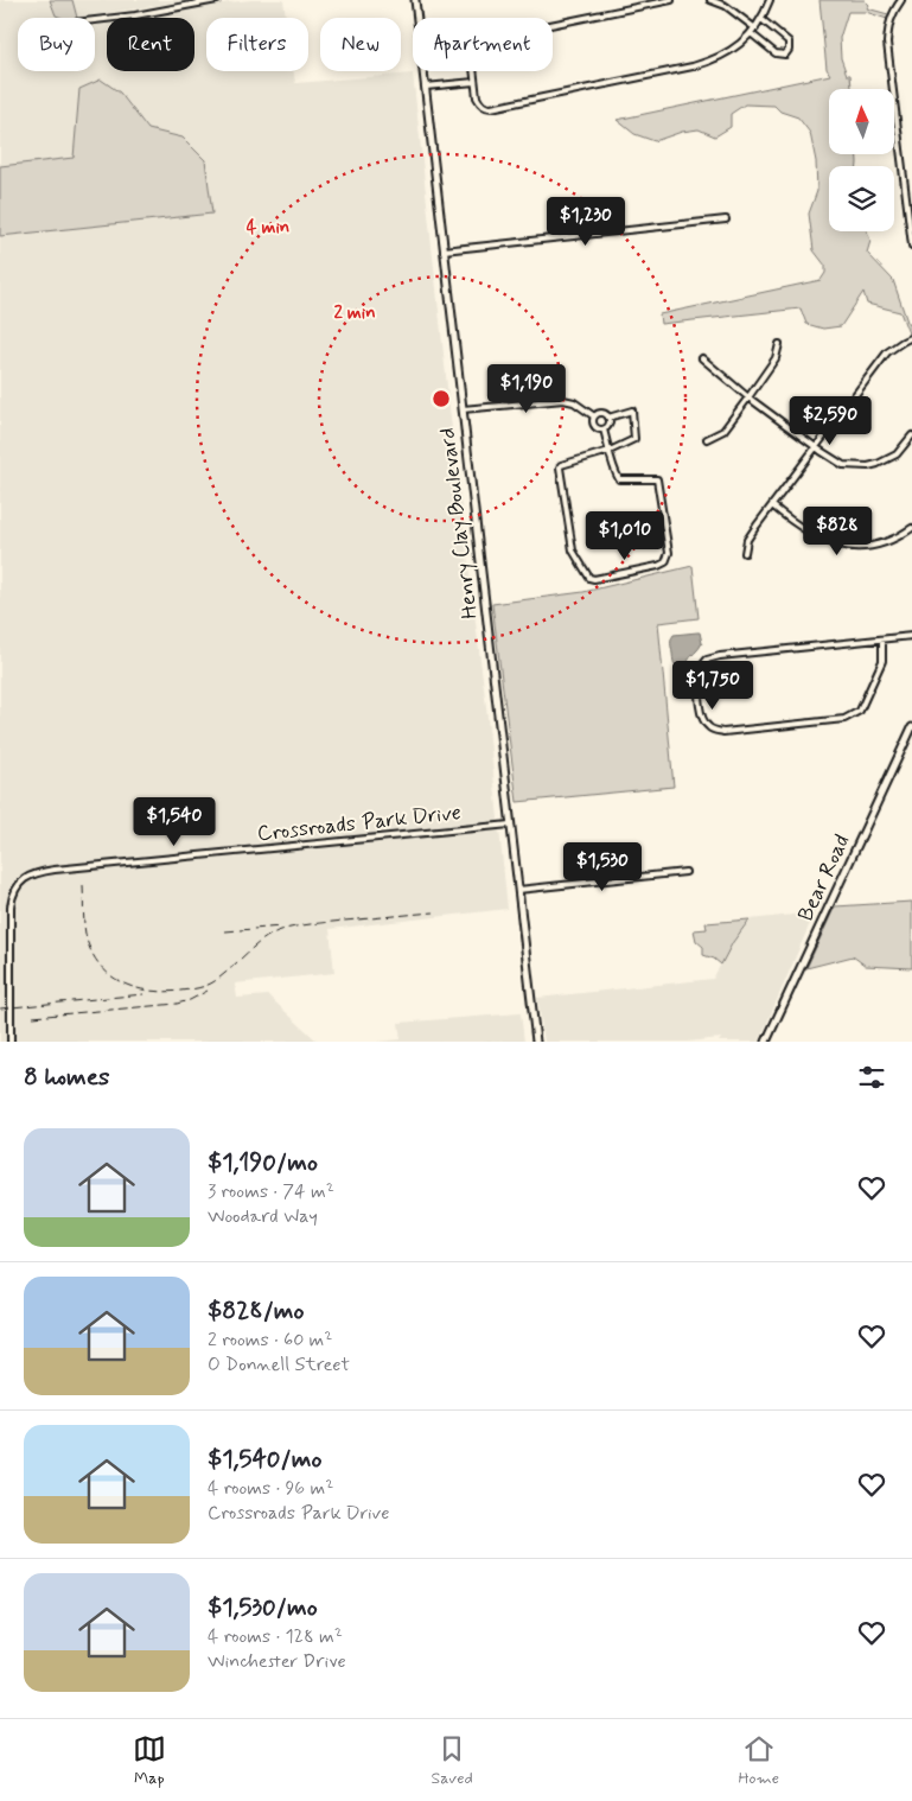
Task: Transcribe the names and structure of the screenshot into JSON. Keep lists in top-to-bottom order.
{
  "streets": {
    "main road": ["Henry Clay Boulevard", "Bear Road"],
    "street": ["Crossroads Park Drive"]
  },
  "crossings": [
    ["Henry Clay Boulevard", "Crossroads Park Drive"]
  ],
  "north": "top",
  "page": {
    "chip": [
      "Buy",
      "Rent",
      "Filters",
      "New",
      "Apartment"
    ],
    "price": [
      "$1,230",
      "$1,190",
      "$2,590",
      "$828",
      "$1,010",
      "$1,750",
      "$1,540",
      "$1,530"
    ],
    "heading": "8 homes",
    "list": [
      {
        "name": "$1,190/mo",
        "note": "3 rooms · 74 m² · Woodard Way"
      },
      {
        "name": "$828/mo",
        "note": "2 rooms · 60 m² · O Donnell Street"
      },
      {
        "name": "$1,540/mo",
        "note": "4 rooms · 96 m² · Crossroads Park Drive"
      },
      {
        "name": "$1,530/mo",
        "note": "4 rooms · 128 m² · Winchester Drive"
      }
    ],
    "tabs": ["Map", "Saved", "Home"]
  },
  "rings": ["4 min", "2 min"]
}
